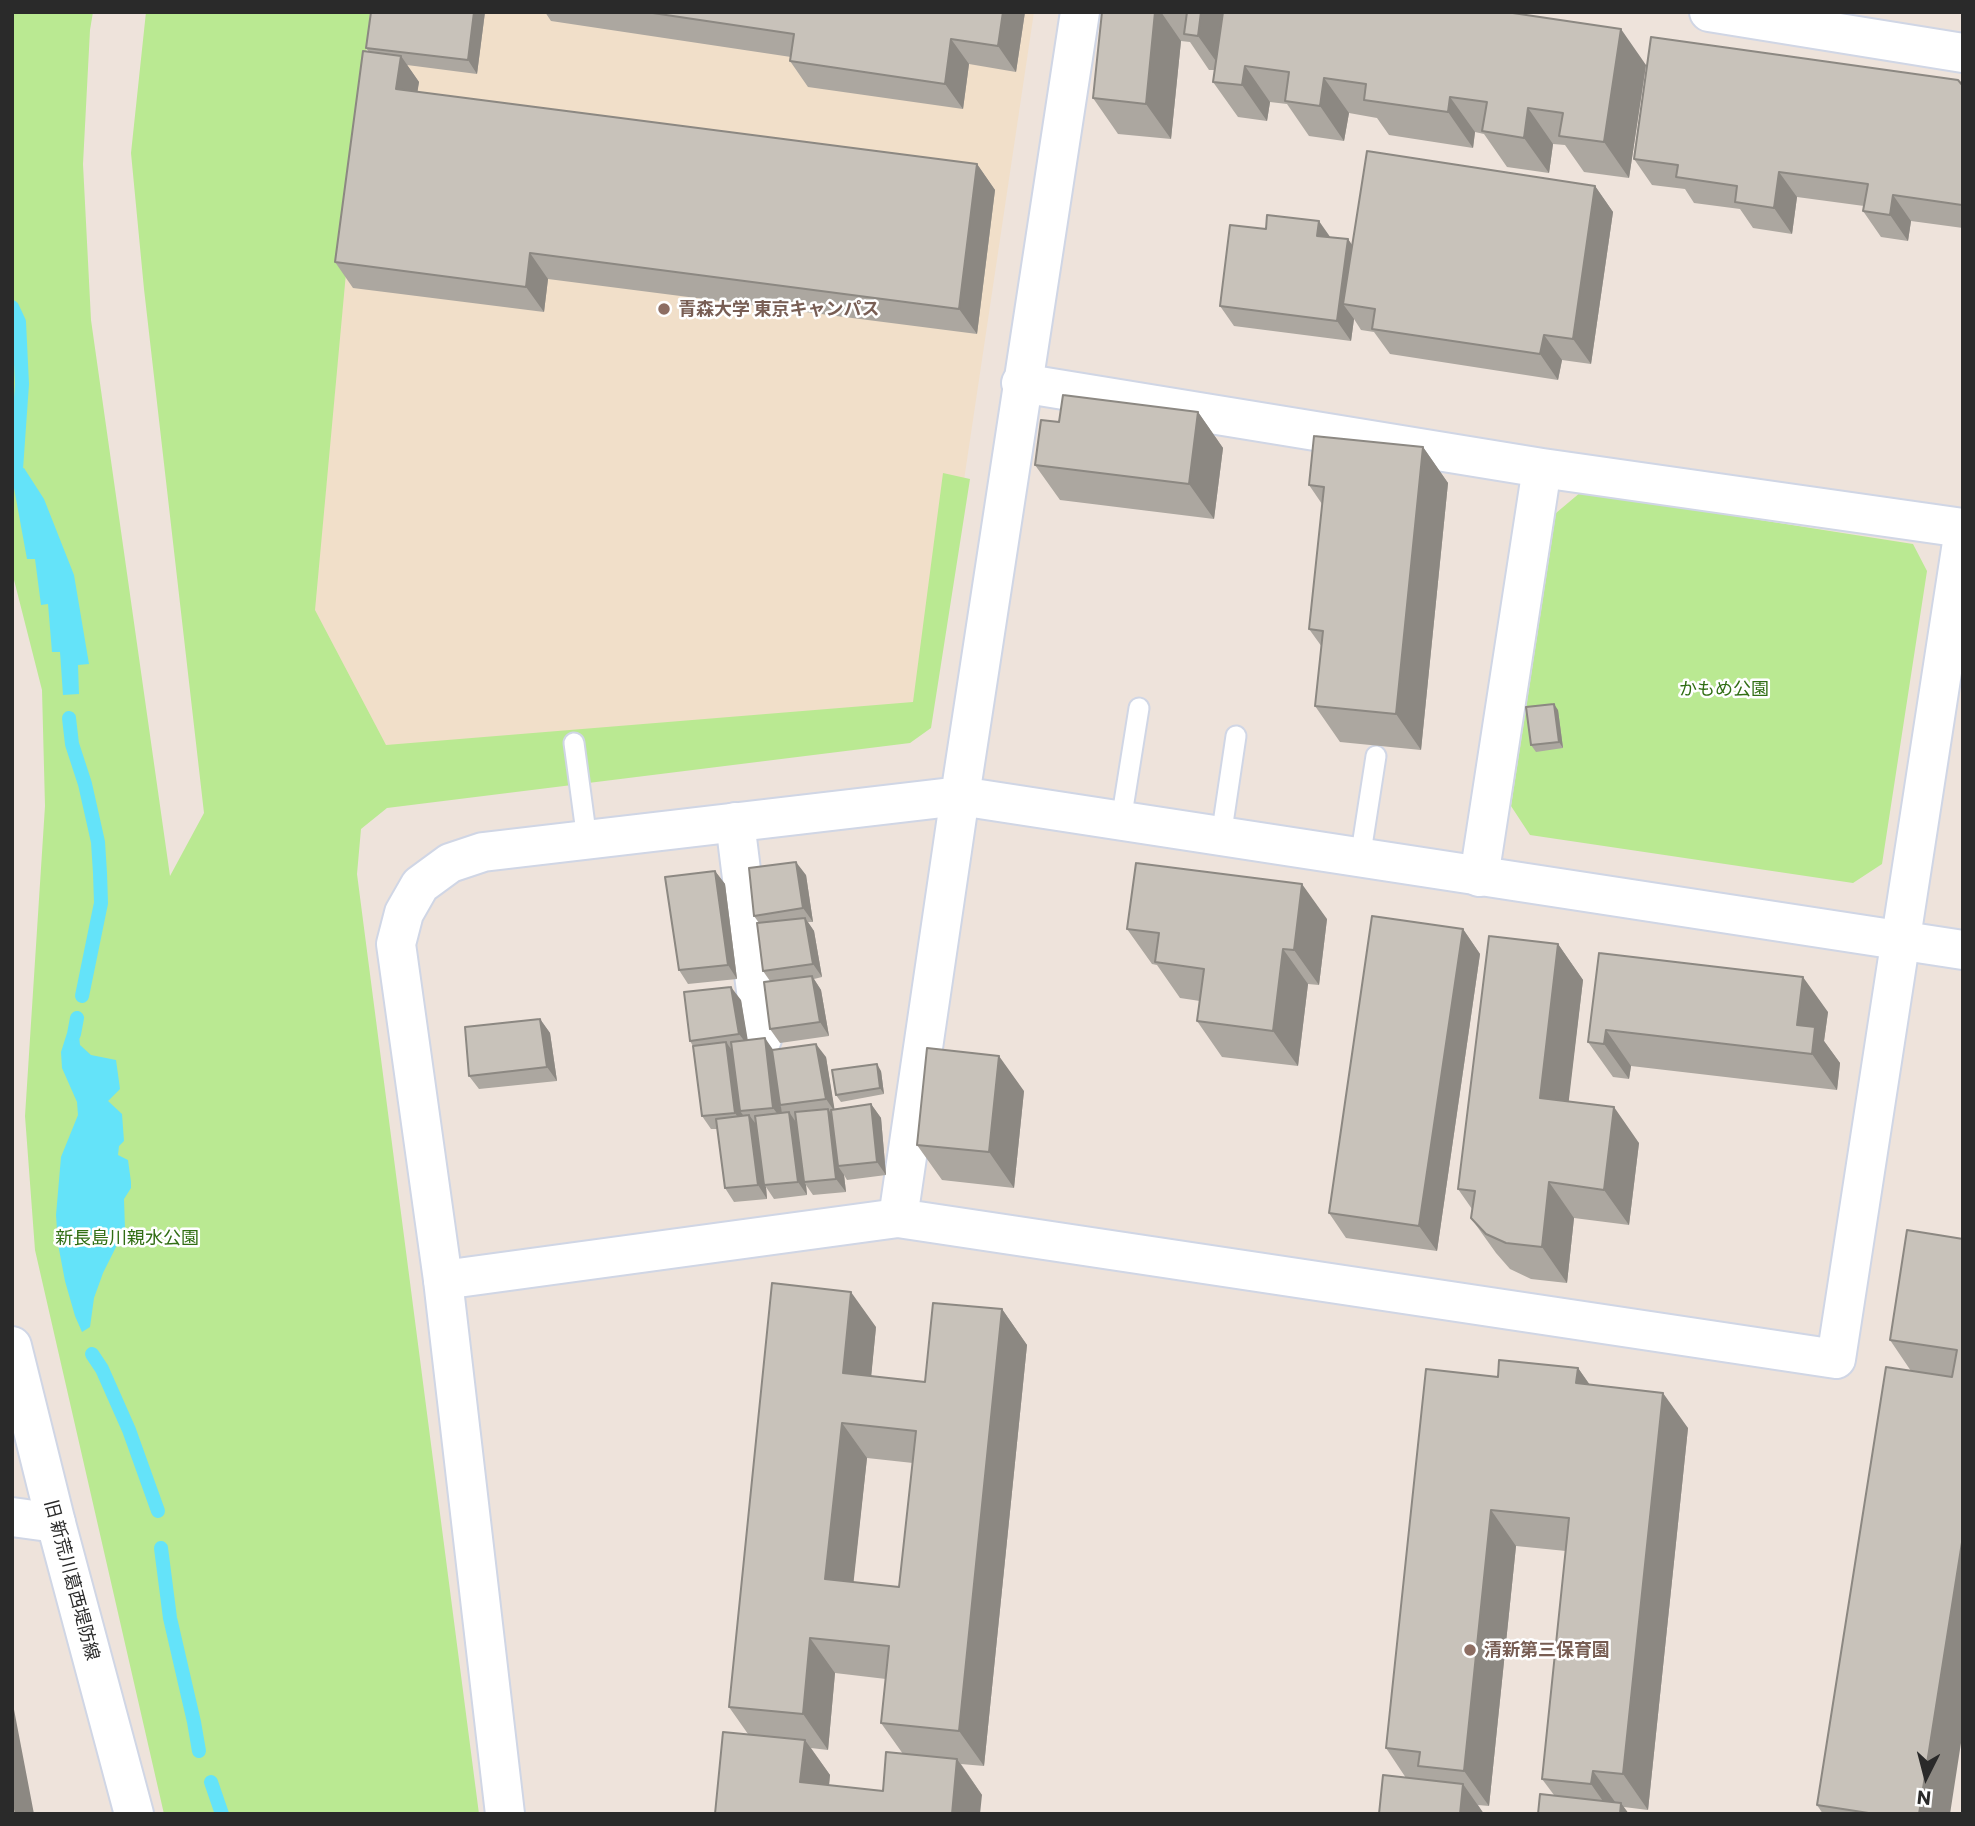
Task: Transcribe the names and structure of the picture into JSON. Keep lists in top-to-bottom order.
{
  "streets": {
    "street": ["旧 新荒川葛西堤防線"]
  },
  "parks": ["かもめ公園", "新長島川親水公園"],
  "places": ["青森大学 東京キャンパス", "清新第三保育園"],
  "north": "bottom"
}
